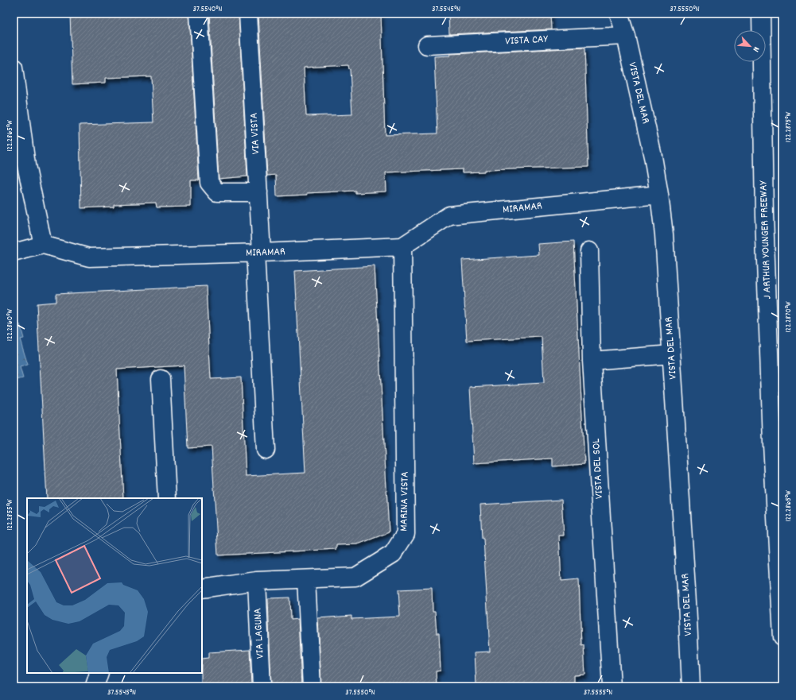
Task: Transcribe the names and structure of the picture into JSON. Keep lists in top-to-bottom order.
{
  "streets": {
    "main road": [
      "VISTA CAY",
      "VISTA DEL MAR",
      "VIA VISTA",
      "MIRAMAR",
      "J ARTHUR YOUNGER FREEWAY",
      "VISTA DEL SOL",
      "MARINA VISTA",
      "VIA LAGUNA"
    ]
  },
  "crossings": [
    ["VISTA CAY", "VISTA DEL MAR"],
    ["VISTA DEL MAR", "MIRAMAR"],
    ["VIA VISTA", "MIRAMAR"],
    ["MIRAMAR", "MARINA VISTA"],
    ["MARINA VISTA", "VIA LAGUNA"]
  ],
  "north": "bottom right",
  "coordinates": [
    "37.5540°N",
    "37.5545°N",
    "37.5550°N",
    "122.2875°W",
    "122.2865°W",
    "122.2870°W",
    "122.2860°W",
    "122.2855°W",
    "37.5555°N"
  ]
}
